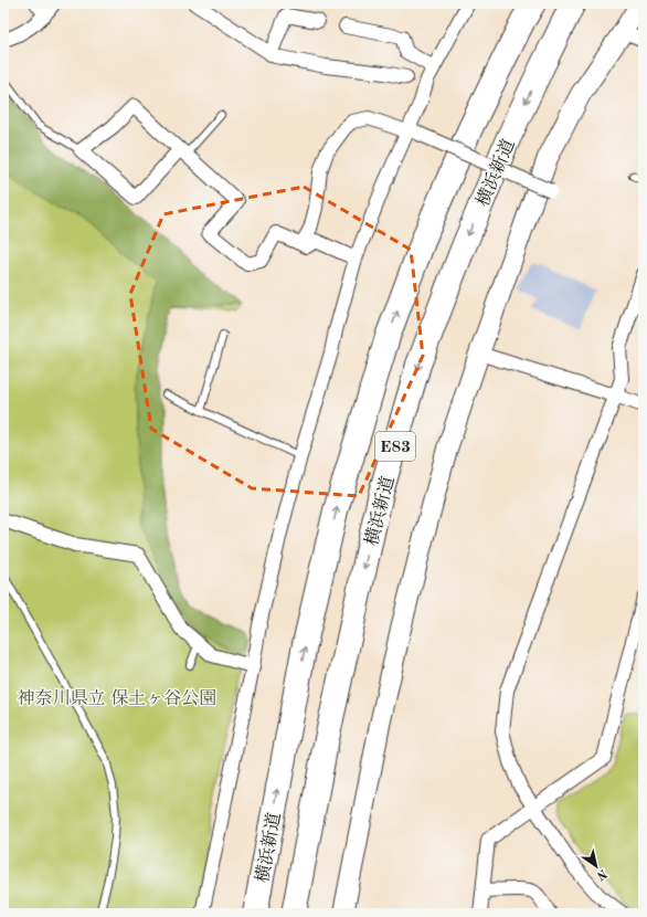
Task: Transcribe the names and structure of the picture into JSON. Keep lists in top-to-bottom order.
{
  "streets": {
    "highway": ["横浜新道", "E83"]
  },
  "parks": ["神奈川県立 保土ヶ谷公園"],
  "north": "bottom right"
}
